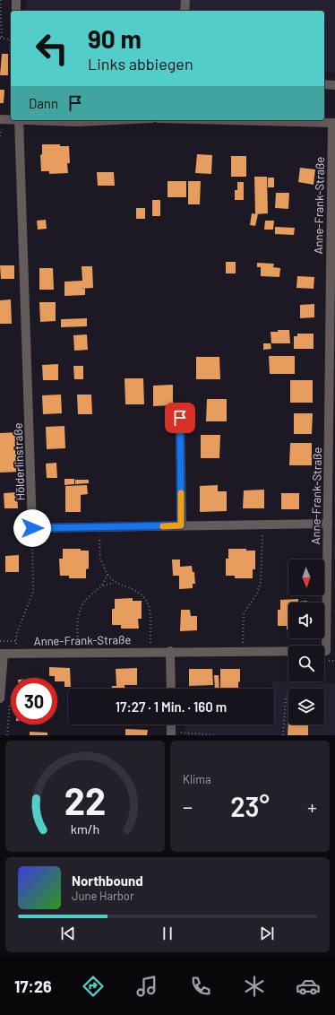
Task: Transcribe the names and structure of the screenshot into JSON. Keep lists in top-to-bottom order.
{
  "streets": {
    "street": ["Anne-Frank-Straße", "Hölderlinstraße"]
  },
  "north": "bottom",
  "page": {
    "turn": ["90 m", "Links abbiegen"],
    "then": "Dann",
    "limit": "30",
    "trip": "17:27 · 1 Min. · 160 m",
    "tile": "Klima",
    "heat": ["−", "23°", "+"],
    "song": ["Northbound", "June Harbor"],
    "tabs": "17:26",
    "gauge": ["22", "km/h"]
  }
}
